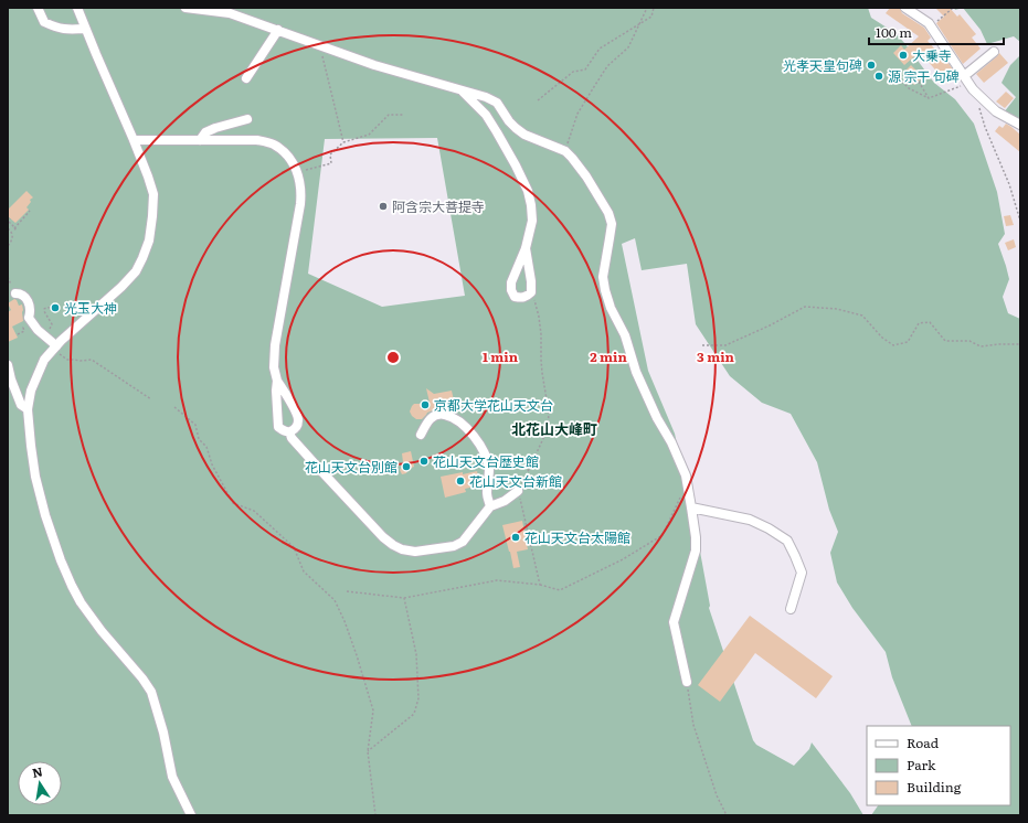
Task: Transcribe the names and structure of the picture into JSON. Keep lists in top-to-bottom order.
{
  "districts": ["北花山大峰町"],
  "places": [
    "大乗寺",
    "光孝天皇句碑",
    "源 宗干 句碑",
    "阿含宗大菩提寺",
    "光玉大神",
    "京都大学花山天文台",
    "花山天文台歴史館",
    "花山天文台別館",
    "花山天文台新館",
    "花山天文台太陽館"
  ],
  "legend": ["Road", "Park", "Building"],
  "scale_bar": "100 m",
  "north": "top",
  "rings": ["1 min", "2 min", "3 min"]
}
